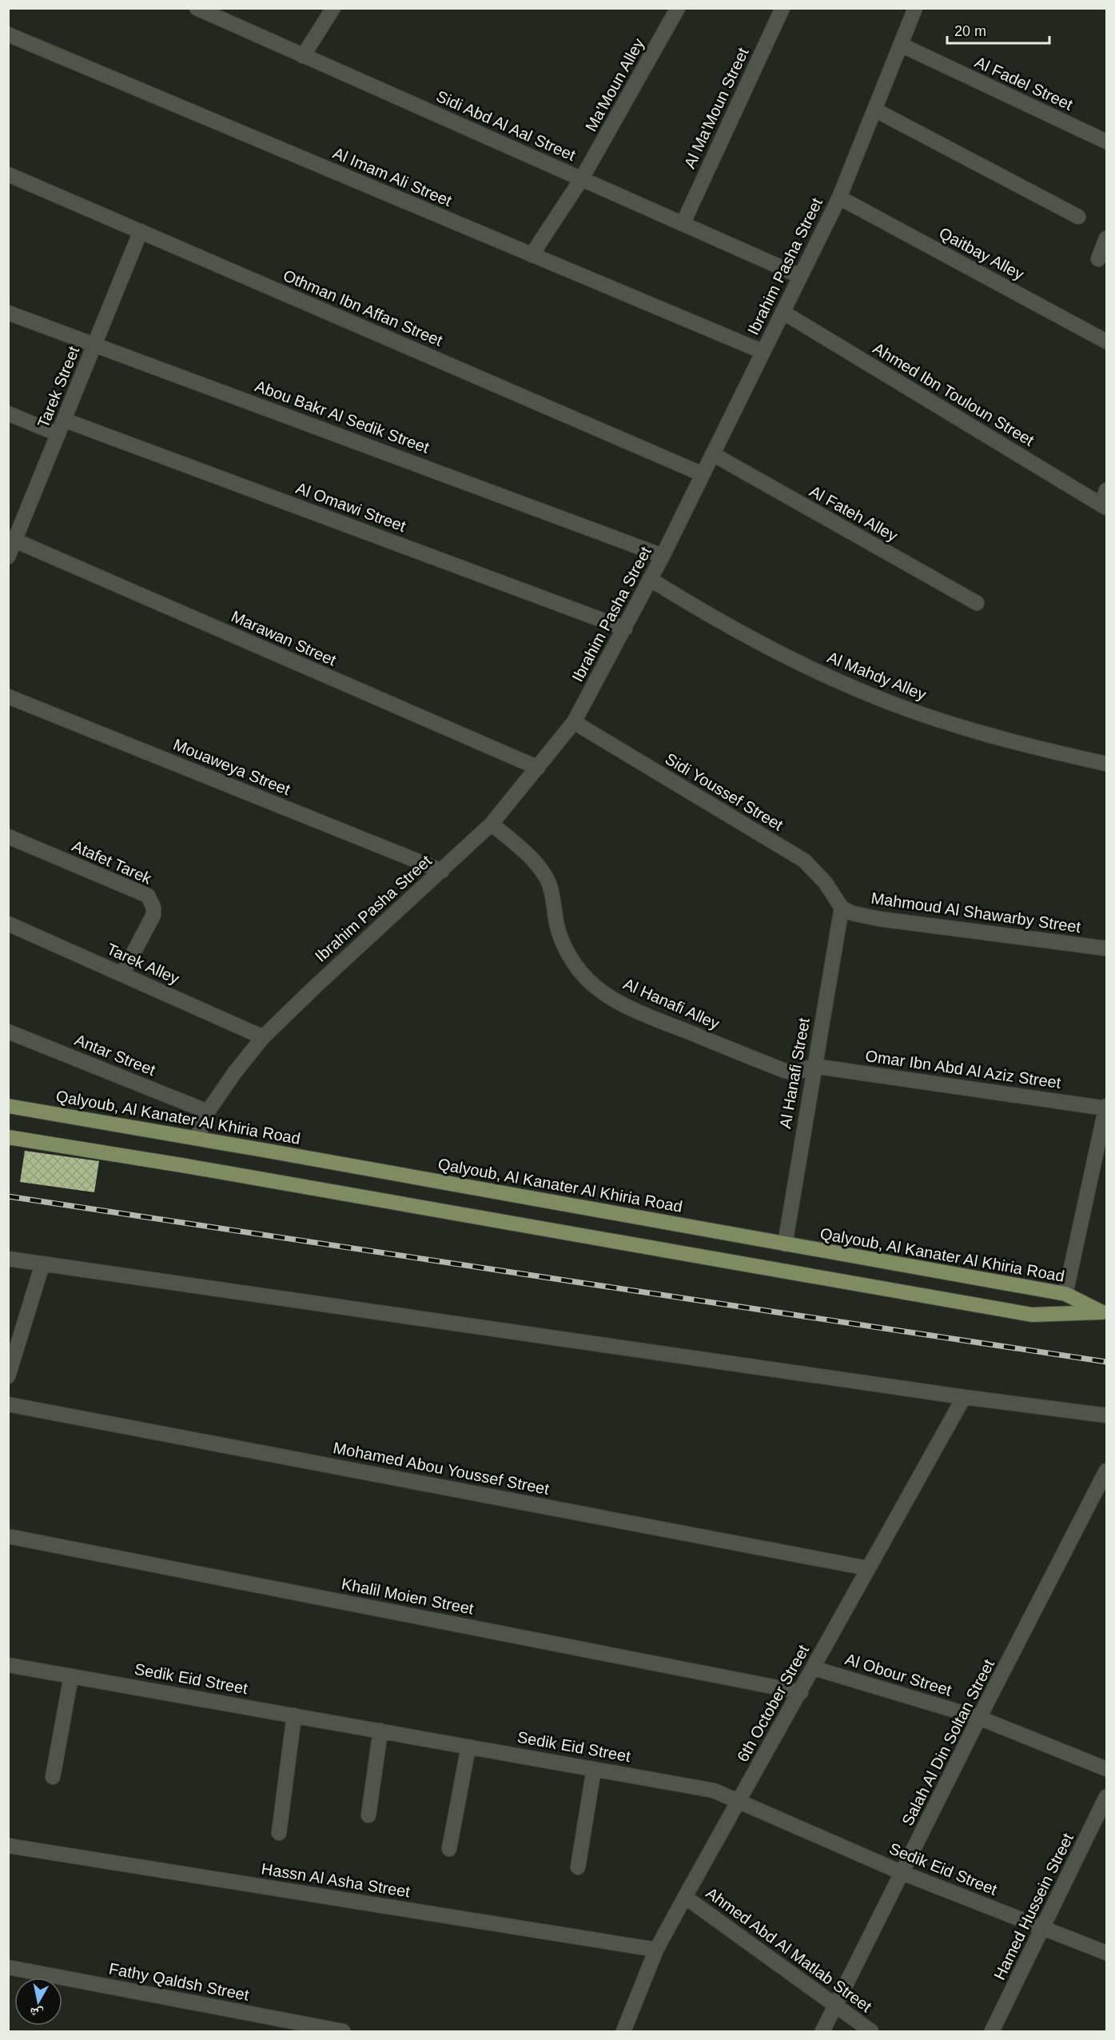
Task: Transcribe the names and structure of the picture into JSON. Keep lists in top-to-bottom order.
{
  "streets": {
    "main road": ["Qalyoub, Al Kanater Al Khiria Road"],
    "street": [
      "Al Fadel Street",
      "Ma'Moun Alley",
      "Al Ma'Moun Street",
      "Sidi Abd Al Aal Street",
      "Al Imam Ali Street",
      "Qaitbay Alley",
      "Ibrahim Pasha Street",
      "Othman Ibn Affan Street",
      "Tarek Street",
      "Ahmed Ibn Touloun Street",
      "Abou Bakr Al Sedik Street",
      "Al Omawi Street",
      "Al Fateh Alley",
      "Marawan Street",
      "Al Mahdy Alley",
      "Mouaweya Street",
      "Sidi Youssef Street",
      "Atafet Tarek",
      "Mahmoud Al Shawarby Street",
      "Tarek Alley",
      "Al Hanafi Alley",
      "Antar Street",
      "Omar Ibn Abd Al Aziz Street",
      "Al Hanafi Street",
      "Mohamed Abou Youssef Street",
      "Khalil Moien Street",
      "Al Obour Street",
      "Sedik Eid Street",
      "6th October Street",
      "Salah Al Din Soltan Street",
      "Hassn Al Asha Street",
      "Hamed Hussein Street",
      "Ahmed Abd Al Matlab Street",
      "Fathy Qaldsh Street"
    ]
  },
  "crossings": [
    ["Al Fadel Street", "Ibrahim Pasha Street"],
    ["Ma'Moun Alley", "Sidi Abd Al Aal Street"],
    ["Ma'Moun Alley", "Al Imam Ali Street"],
    ["Al Ma'Moun Street", "Sidi Abd Al Aal Street"],
    ["Sidi Abd Al Aal Street", "Ibrahim Pasha Street"],
    ["Al Imam Ali Street", "Ibrahim Pasha Street"],
    ["Qaitbay Alley", "Ibrahim Pasha Street"],
    ["Ibrahim Pasha Street", "Othman Ibn Affan Street"],
    ["Ibrahim Pasha Street", "Ahmed Ibn Touloun Street"],
    ["Ibrahim Pasha Street", "Abou Bakr Al Sedik Street"],
    ["Ibrahim Pasha Street", "Al Omawi Street"],
    ["Ibrahim Pasha Street", "Al Fateh Alley"],
    ["Ibrahim Pasha Street", "Marawan Street"],
    ["Ibrahim Pasha Street", "Al Mahdy Alley"],
    ["Ibrahim Pasha Street", "Mouaweya Street"],
    ["Ibrahim Pasha Street", "Sidi Youssef Street"],
    ["Ibrahim Pasha Street", "Tarek Alley"],
    ["Ibrahim Pasha Street", "Al Hanafi Alley"],
    ["Ibrahim Pasha Street", "Antar Street"],
    ["Ibrahim Pasha Street", "Qalyoub, Al Kanater Al Khiria Road"],
    ["Othman Ibn Affan Street", "Tarek Street"],
    ["Tarek Street", "Abou Bakr Al Sedik Street"],
    ["Tarek Street", "Al Omawi Street"],
    ["Tarek Street", "Marawan Street"],
    ["Sidi Youssef Street", "Mahmoud Al Shawarby Street"],
    ["Sidi Youssef Street", "Al Hanafi Street"],
    ["Atafet Tarek", "Tarek Alley"],
    ["Mahmoud Al Shawarby Street", "Al Hanafi Street"],
    ["Al Hanafi Alley", "Omar Ibn Abd Al Aziz Street"],
    ["Al Hanafi Alley", "Al Hanafi Street"],
    ["Omar Ibn Abd Al Aziz Street", "Al Hanafi Street"],
    ["Al Hanafi Street", "Qalyoub, Al Kanater Al Khiria Road"],
    ["Mohamed Abou Youssef Street", "6th October Street"],
    ["Khalil Moien Street", "6th October Street"],
    ["Al Obour Street", "6th October Street"],
    ["Al Obour Street", "Salah Al Din Soltan Street"],
    ["Sedik Eid Street", "6th October Street"],
    ["Sedik Eid Street", "Salah Al Din Soltan Street"],
    ["Sedik Eid Street", "Hamed Hussein Street"],
    ["6th October Street", "Hassn Al Asha Street"],
    ["6th October Street", "Ahmed Abd Al Matlab Street"],
    ["Salah Al Din Soltan Street", "Ahmed Abd Al Matlab Street"]
  ],
  "scale_bar": "20 m",
  "north": "bottom"
}
